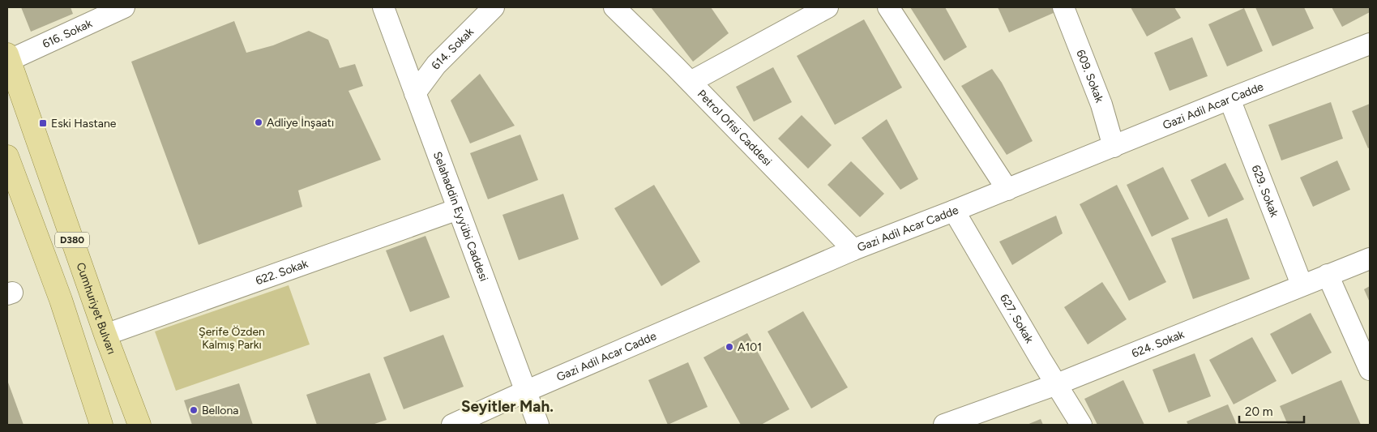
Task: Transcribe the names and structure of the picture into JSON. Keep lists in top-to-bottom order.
{
  "streets": {
    "main road": ["D380", "Cumhuriyet Bulvarı"],
    "street": [
      "616. Sokak",
      "614. Sokak",
      "609. Sokak",
      "Gazi Adil Acar Cadde",
      "Petrol Ofisi Caddesi",
      "629. Sokak",
      "Selahaddin Eyyübi Caddesi",
      "622. Sokak",
      "627. Sokak",
      "624. Sokak"
    ]
  },
  "crossings": [
    ["616. Sokak", "Cumhuriyet Bulvarı"],
    ["614. Sokak", "Selahaddin Eyyübi Caddesi"],
    ["609. Sokak", "Gazi Adil Acar Cadde"],
    ["Gazi Adil Acar Cadde", "Petrol Ofisi Caddesi"],
    ["Gazi Adil Acar Cadde", "629. Sokak"],
    ["Gazi Adil Acar Cadde", "Selahaddin Eyyübi Caddesi"],
    ["Gazi Adil Acar Cadde", "627. Sokak"],
    ["629. Sokak", "624. Sokak"],
    ["Selahaddin Eyyübi Caddesi", "622. Sokak"],
    ["622. Sokak", "Cumhuriyet Bulvarı"],
    ["627. Sokak", "624. Sokak"]
  ],
  "districts": ["Seyitler Mah."],
  "parks": ["Şerife Özden Kalmış Parkı"],
  "places": {
    "other": ["Adliye İnşaatı", "A101", "Bellona"],
    "transit": ["Eski Hastane"]
  },
  "scale_bar": "20 m"
}
